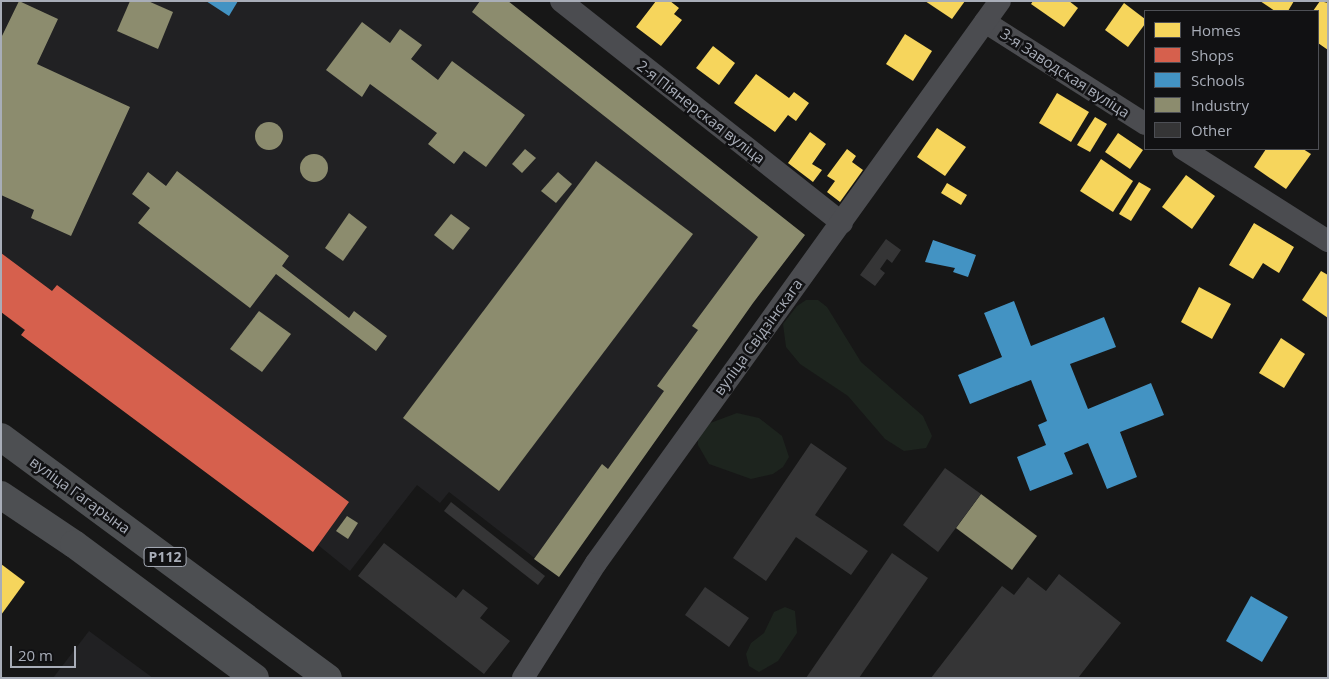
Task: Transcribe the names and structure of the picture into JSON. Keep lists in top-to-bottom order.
{
  "streets": {
    "main road": ["вуліца Гагарына", "Р112"],
    "street": ["3-я Заводская вуліца", "2-я Піянерская вуліца", "вуліца Свідзінскага"]
  },
  "crossings": [
    ["3-я Заводская вуліца", "вуліца Свідзінскага"],
    ["2-я Піянерская вуліца", "вуліца Свідзінскага"]
  ],
  "legend": [
    "Homes",
    "Shops",
    "Schools",
    "Industry",
    "Other"
  ],
  "scale_bar": "20 m"
}
